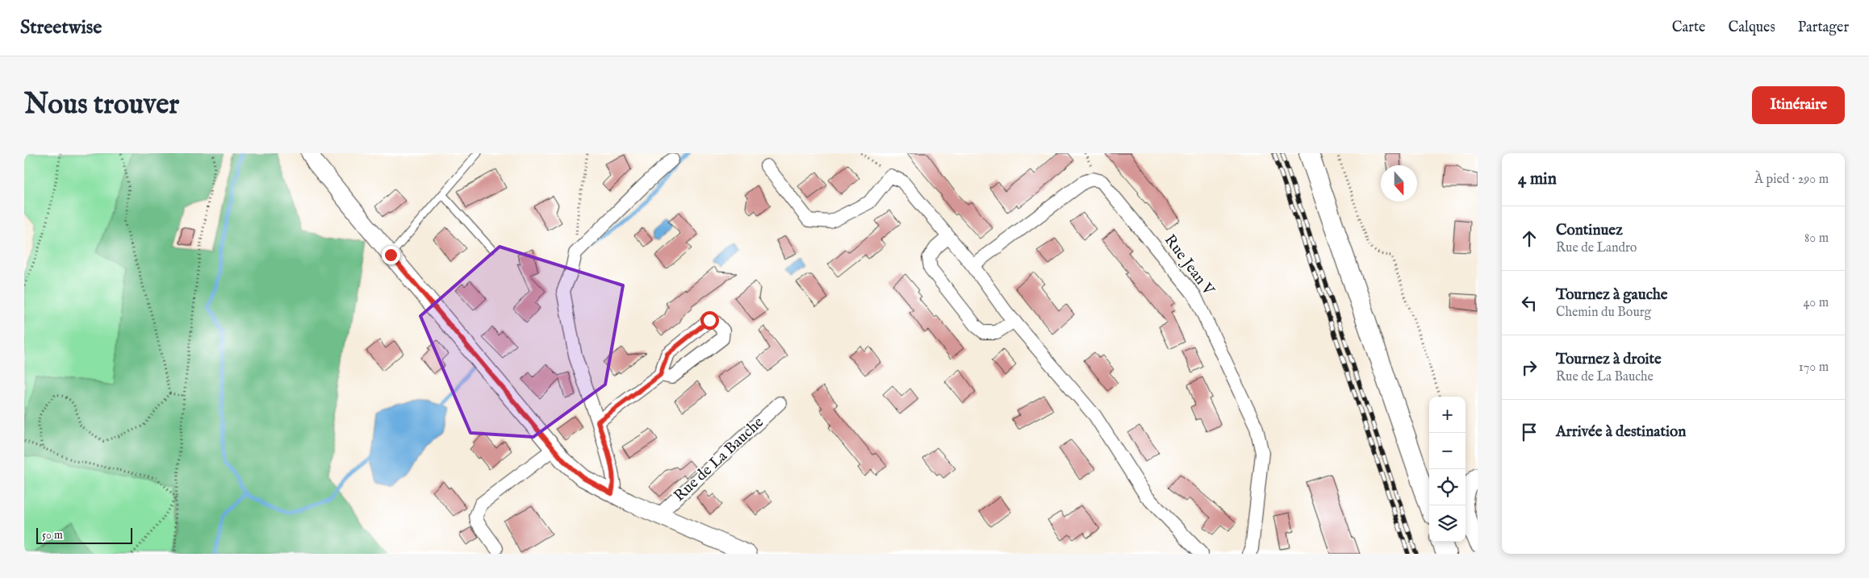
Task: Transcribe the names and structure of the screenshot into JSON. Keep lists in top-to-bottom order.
{
  "streets": {
    "street": ["Rue Jean V", "Rue de La Bauche"]
  },
  "scale_bar": "50 m",
  "north": "bottom",
  "page": {
    "header": "Streetwise",
    "nav": ["Carte", "Calques", "Partager"],
    "buttons": "Itinéraire",
    "title": "Nous trouver",
    "heading": ["4 min", "À pied · 290 m"],
    "list": [
      ["Continuez", "Rue de Landro", "80 m"],
      ["Tournez à gauche", "Chemin du Bourg", "40 m"],
      ["Tournez à droite", "Rue de La Bauche", "170 m"],
      "Arrivée à destination"
    ],
    "map_buttons": ["+", "−"],
    "scale": "50 m"
  }
}
